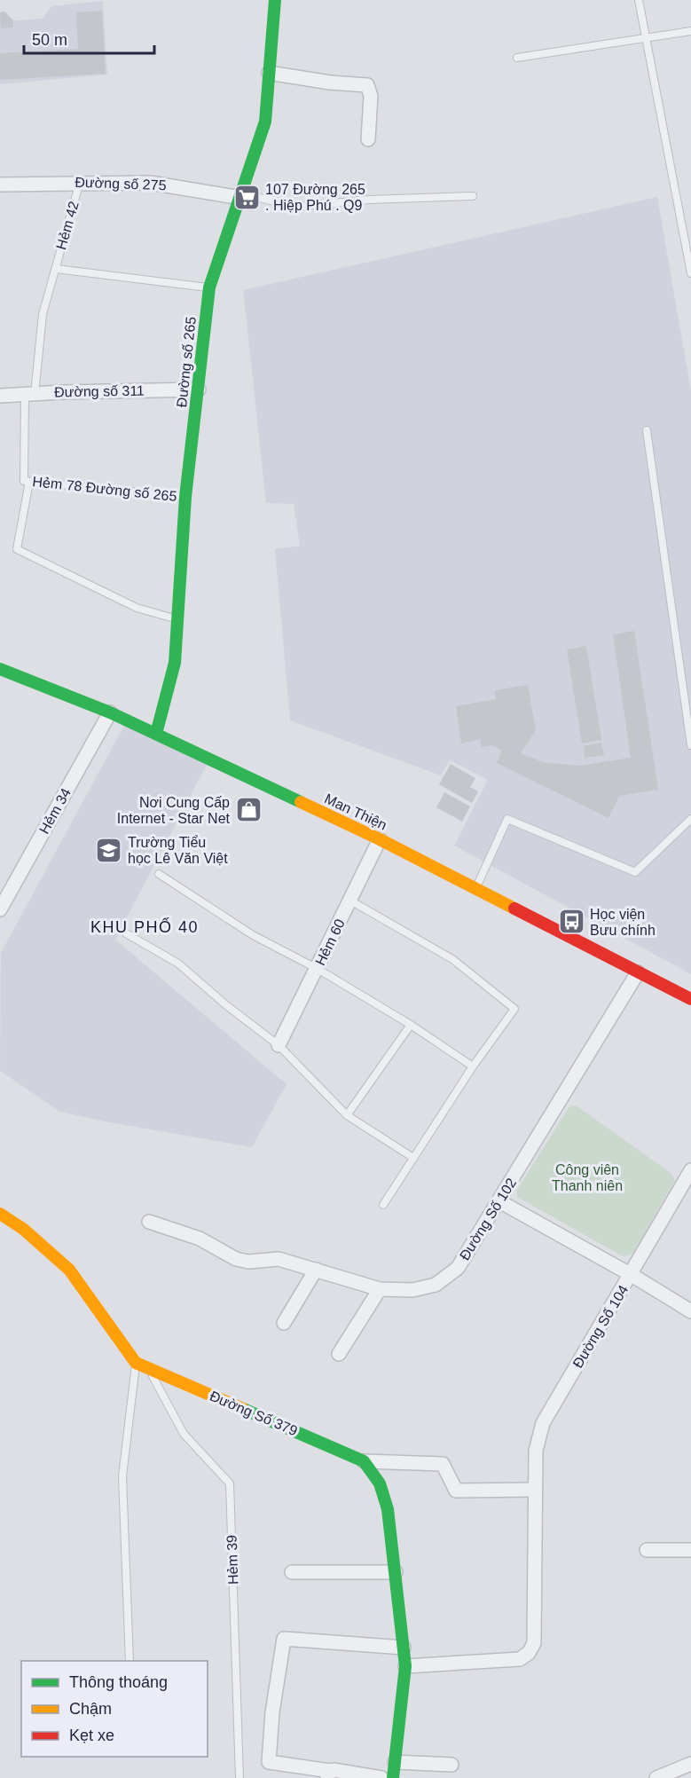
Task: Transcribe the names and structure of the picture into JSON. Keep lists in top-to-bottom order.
{
  "streets": {
    "street": [
      "Đường số 275",
      "Đường số 265",
      "Đường số 311",
      "Hẻm 34",
      "Man Thiện",
      "Hẻm 60",
      "Đường Số 102",
      "Đường Số 104",
      "Đường Số 379"
    ],
    "lane": ["Hẻm 42", "Hẻm 78 Đường số 265", "Hẻm 39"]
  },
  "crossings": [
    ["Đường số 275", "Hẻm 42"],
    ["Đường số 275", "Đường số 265"],
    ["Hẻm 42", "Đường số 265"],
    ["Hẻm 42", "Đường số 311"],
    ["Hẻm 42", "Hẻm 78 Đường số 265"],
    ["Đường số 265", "Đường số 311"],
    ["Đường số 265", "Hẻm 78 Đường số 265"],
    ["Đường số 265", "Man Thiện"],
    ["Hẻm 34", "Man Thiện"],
    ["Man Thiện", "Hẻm 60"],
    ["Man Thiện", "Đường Số 102"],
    ["Đường Số 379", "Hẻm 39"]
  ],
  "districts": ["KHU PHỐ 40"],
  "parks": ["Công viên Thanh niên"],
  "places": {
    "supermarket": ["107 Đường 265 . Hiệp Phú . Q9"],
    "shop": ["Nơi Cung Cấp Internet - Star Net"],
    "school or university": ["Trường Tiểu học Lê Văn Việt"],
    "bus stop": ["Học viện Bưu chính"]
  },
  "legend": ["Thông thoáng", "Chậm", "Kẹt xe"],
  "scale_bar": "50 m"
}
